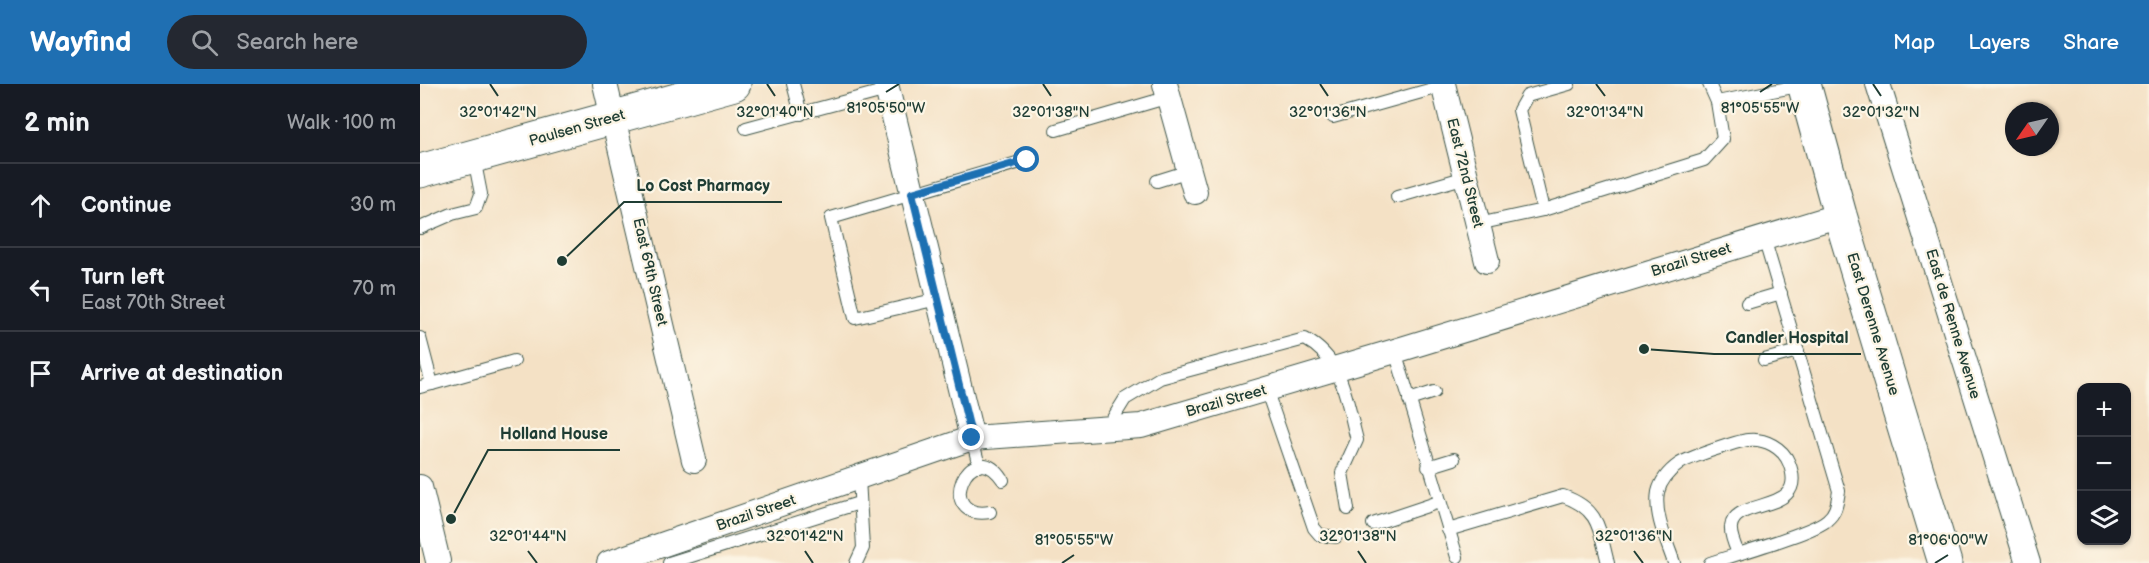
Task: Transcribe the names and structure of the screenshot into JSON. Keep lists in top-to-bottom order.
{
  "streets": {
    "main road": ["Paulsen Street", "East Derenne Avenue"],
    "street": [
      "East 72nd Street",
      "Brazil Street",
      "East 69th Street",
      "East de Renne Avenue"
    ]
  },
  "crossings": [
    ["Paulsen Street", "East 69th Street"],
    ["Brazil Street", "East Derenne Avenue"]
  ],
  "places": ["Lo Cost Pharmacy", "Candler Hospital", "Holland House"],
  "north": "bottom left",
  "page": {
    "header": "Wayfind",
    "search": "Search here",
    "nav": ["Map", "Layers", "Share"],
    "heading": ["2 min", "Walk · 100 m"],
    "list": [
      ["Continue", "30 m"],
      ["Turn left", "East 70th Street", "70 m"],
      "Arrive at destination"
    ],
    "map_buttons": ["+", "−"]
  },
  "coordinates": [
    "81°05'50\"W",
    "81°05'55\"W",
    "32°01'42\"N",
    "32°01'40\"N",
    "32°01'38\"N",
    "32°01'36\"N",
    "32°01'34\"N",
    "32°01'32\"N",
    "32°01'44\"N",
    "81°06'00\"W"
  ]
}
